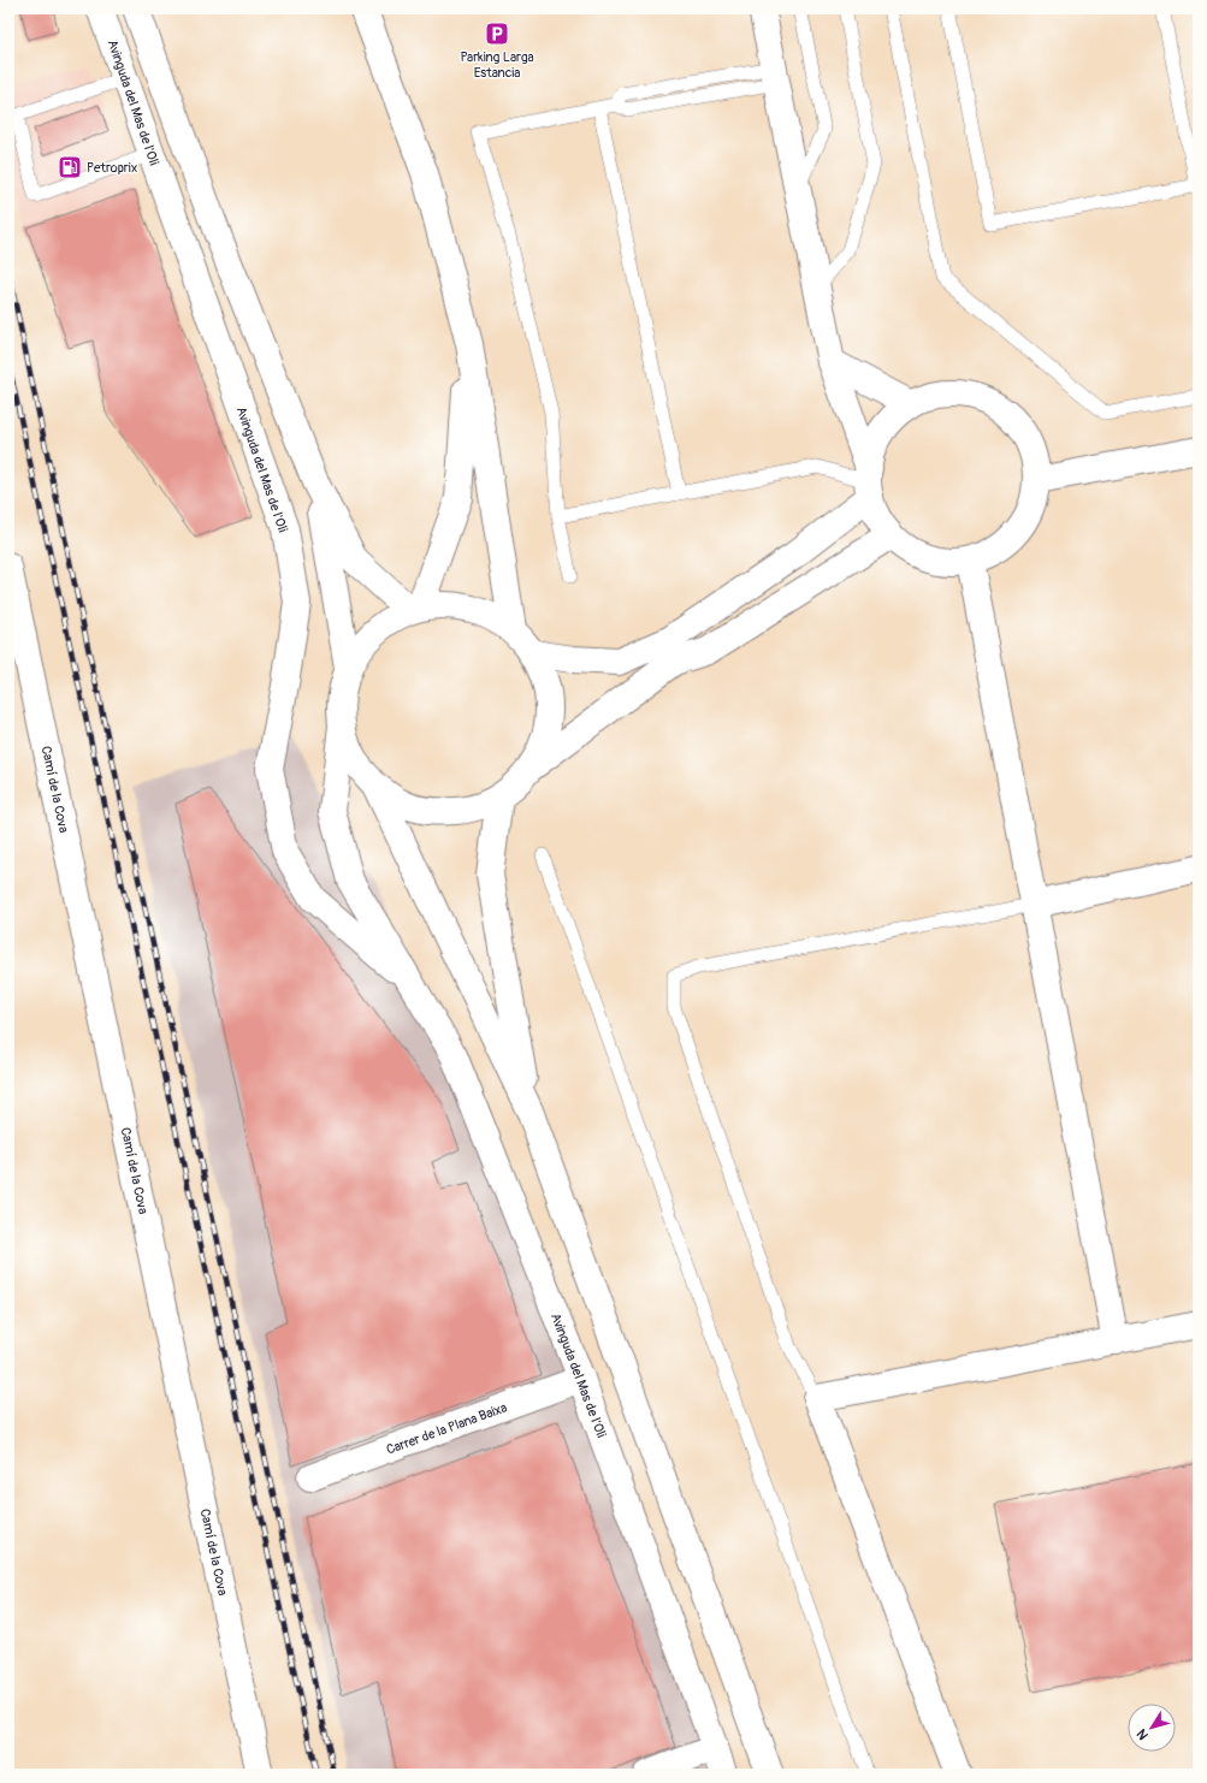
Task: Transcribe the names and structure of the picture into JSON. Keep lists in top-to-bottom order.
{
  "streets": {
    "street": ["Avinguda del Mas de l'Oli", "Camí de la Cova", "Carrer de la Plana Baixa"]
  },
  "crossings": [
    ["Avinguda del Mas de l'Oli", "Carrer de la Plana Baixa"]
  ],
  "places": {
    "parking": ["Parking Larga Estancia"],
    "fuel station": ["Petroprix"]
  },
  "north": "bottom left"
}
